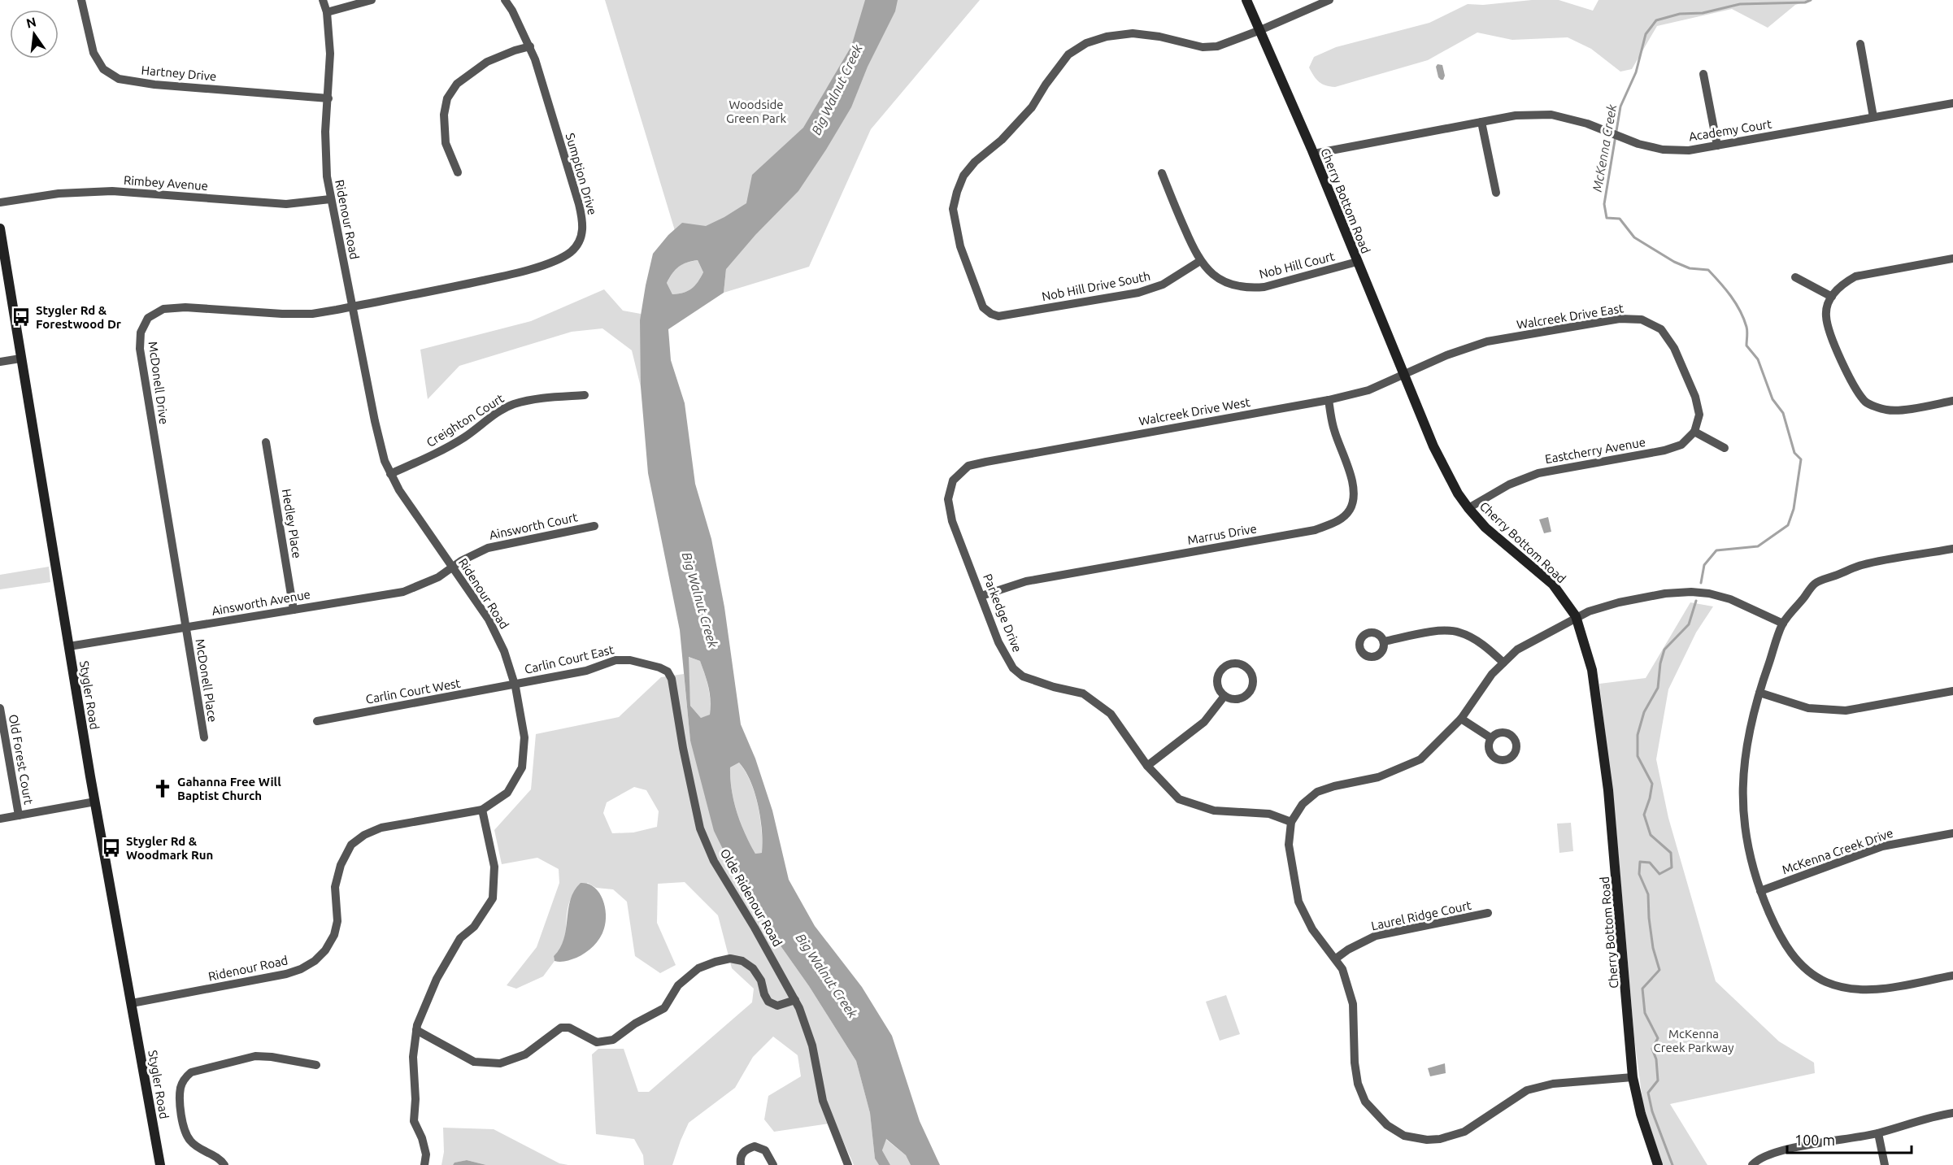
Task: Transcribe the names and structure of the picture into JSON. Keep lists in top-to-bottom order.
{
  "streets": {
    "main road": ["Cherry Bottom Road", "Stygler Road"],
    "street": [
      "Hartney Drive",
      "Academy Court",
      "Sumption Drive",
      "Rimbey Avenue",
      "Ridenour Road",
      "Nob Hill Court",
      "Nob Hill Drive South",
      "Walcreek Drive East",
      "McDonell Drive",
      "Walcreek Drive West",
      "Creighton Court",
      "Eastcherry Avenue",
      "Hedley Place",
      "Ainsworth Court",
      "Marrus Drive",
      "Ainsworth Avenue",
      "Parkedge Drive",
      "Carlin Court East",
      "McDonell Place",
      "Carlin Court West",
      "Old Forest Court",
      "McKenna Creek Drive",
      "Olde Ridenour Road",
      "Laurel Ridge Court"
    ]
  },
  "crossings": [
    ["Hartney Drive", "Ridenour Road"],
    ["Academy Court", "Cherry Bottom Road"],
    ["Sumption Drive", "Ridenour Road"],
    ["Sumption Drive", "McDonell Drive"],
    ["Rimbey Avenue", "Ridenour Road"],
    ["Cherry Bottom Road", "Nob Hill Court"],
    ["Cherry Bottom Road", "Nob Hill Drive South"],
    ["Cherry Bottom Road", "Walcreek Drive East"],
    ["Cherry Bottom Road", "Walcreek Drive West"],
    ["Cherry Bottom Road", "Eastcherry Avenue"],
    ["Ridenour Road", "McDonell Drive"],
    ["Ridenour Road", "Creighton Court"],
    ["Ridenour Road", "Ainsworth Court"],
    ["Ridenour Road", "Ainsworth Avenue"],
    ["Ridenour Road", "Carlin Court East"],
    ["Ridenour Road", "Carlin Court West"],
    ["Ridenour Road", "Stygler Road"],
    ["Nob Hill Court", "Nob Hill Drive South"],
    ["Walcreek Drive East", "Walcreek Drive West"],
    ["Walcreek Drive East", "Eastcherry Avenue"],
    ["McDonell Drive", "Ainsworth Avenue"],
    ["McDonell Drive", "McDonell Place"],
    ["Walcreek Drive West", "Marrus Drive"],
    ["Walcreek Drive West", "Parkedge Drive"],
    ["Hedley Place", "Ainsworth Avenue"],
    ["Ainsworth Court", "Ainsworth Avenue"],
    ["Marrus Drive", "Parkedge Drive"],
    ["Ainsworth Avenue", "McDonell Place"],
    ["Ainsworth Avenue", "Stygler Road"],
    ["Carlin Court East", "Carlin Court West"],
    ["Carlin Court East", "Olde Ridenour Road"]
  ],
  "water": ["Big Walnut Creek", "McKenna Creek"],
  "parks": ["Woodside Green Park", "McKenna Creek Parkway"],
  "places": {
    "bus stop": ["Stygler Rd & Forestwood Dr", "Stygler Rd & Woodmark Run"],
    "church": ["Gahanna Free Will Baptist Church"]
  },
  "scale_bar": "100 m",
  "north": "top"
}
